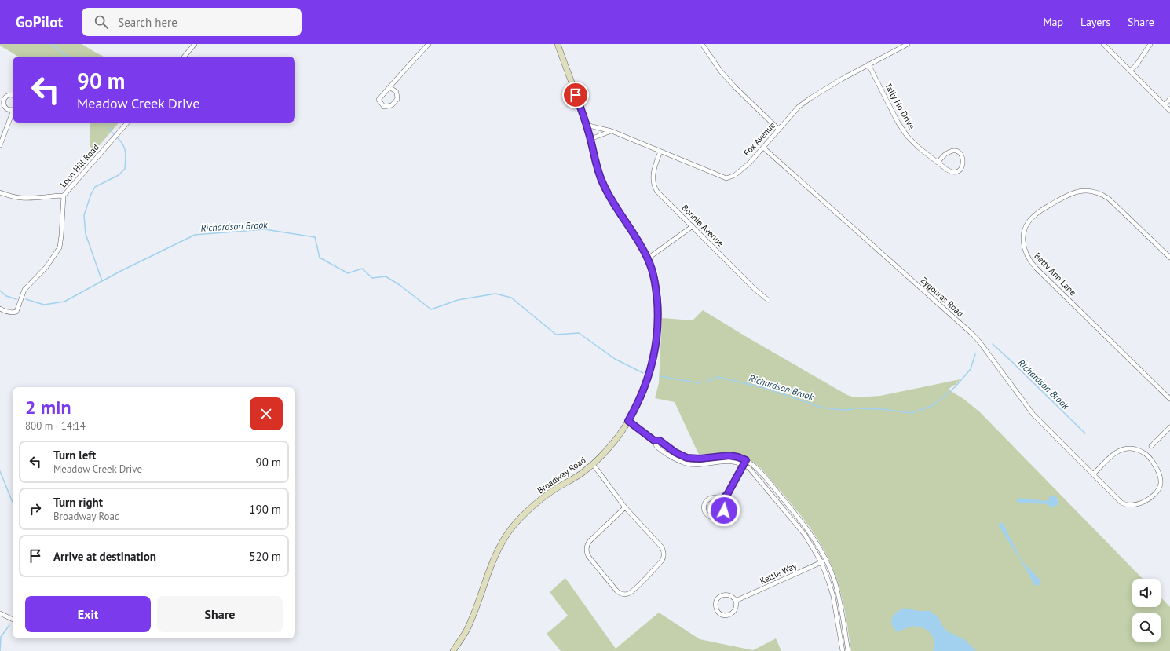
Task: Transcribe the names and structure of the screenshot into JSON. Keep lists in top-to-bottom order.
{
  "streets": {
    "main road": ["Broadway Road"],
    "street": [
      "Tally Ho Drive",
      "Fox Avenue",
      "Loon Hill Road",
      "Bonnie Avenue",
      "Betty Ann Lane",
      "Zygouras Road",
      "Kettle Way"
    ]
  },
  "crossings": [
    ["Tally Ho Drive", "Fox Avenue"],
    ["Fox Avenue", "Bonnie Avenue"],
    ["Fox Avenue", "Zygouras Road"],
    ["Fox Avenue", "Broadway Road"]
  ],
  "water": ["Richardson Brook"],
  "page": {
    "header": "GoPilot",
    "search": "Search here",
    "nav": ["Map", "Layers", "Share"],
    "turn": ["90 m", "Meadow Creek Drive"],
    "heading": ["2 min", "800 m · 14:14"],
    "list": [
      {
        "name": "Turn left",
        "note": "Meadow Creek Drive",
        "value": "90 m"
      },
      {
        "name": "Turn right",
        "note": "Broadway Road",
        "value": "190 m"
      },
      {
        "name": "Arrive at destination",
        "value": "520 m"
      }
    ],
    "buttons": ["Exit", "Share"]
  }
}
